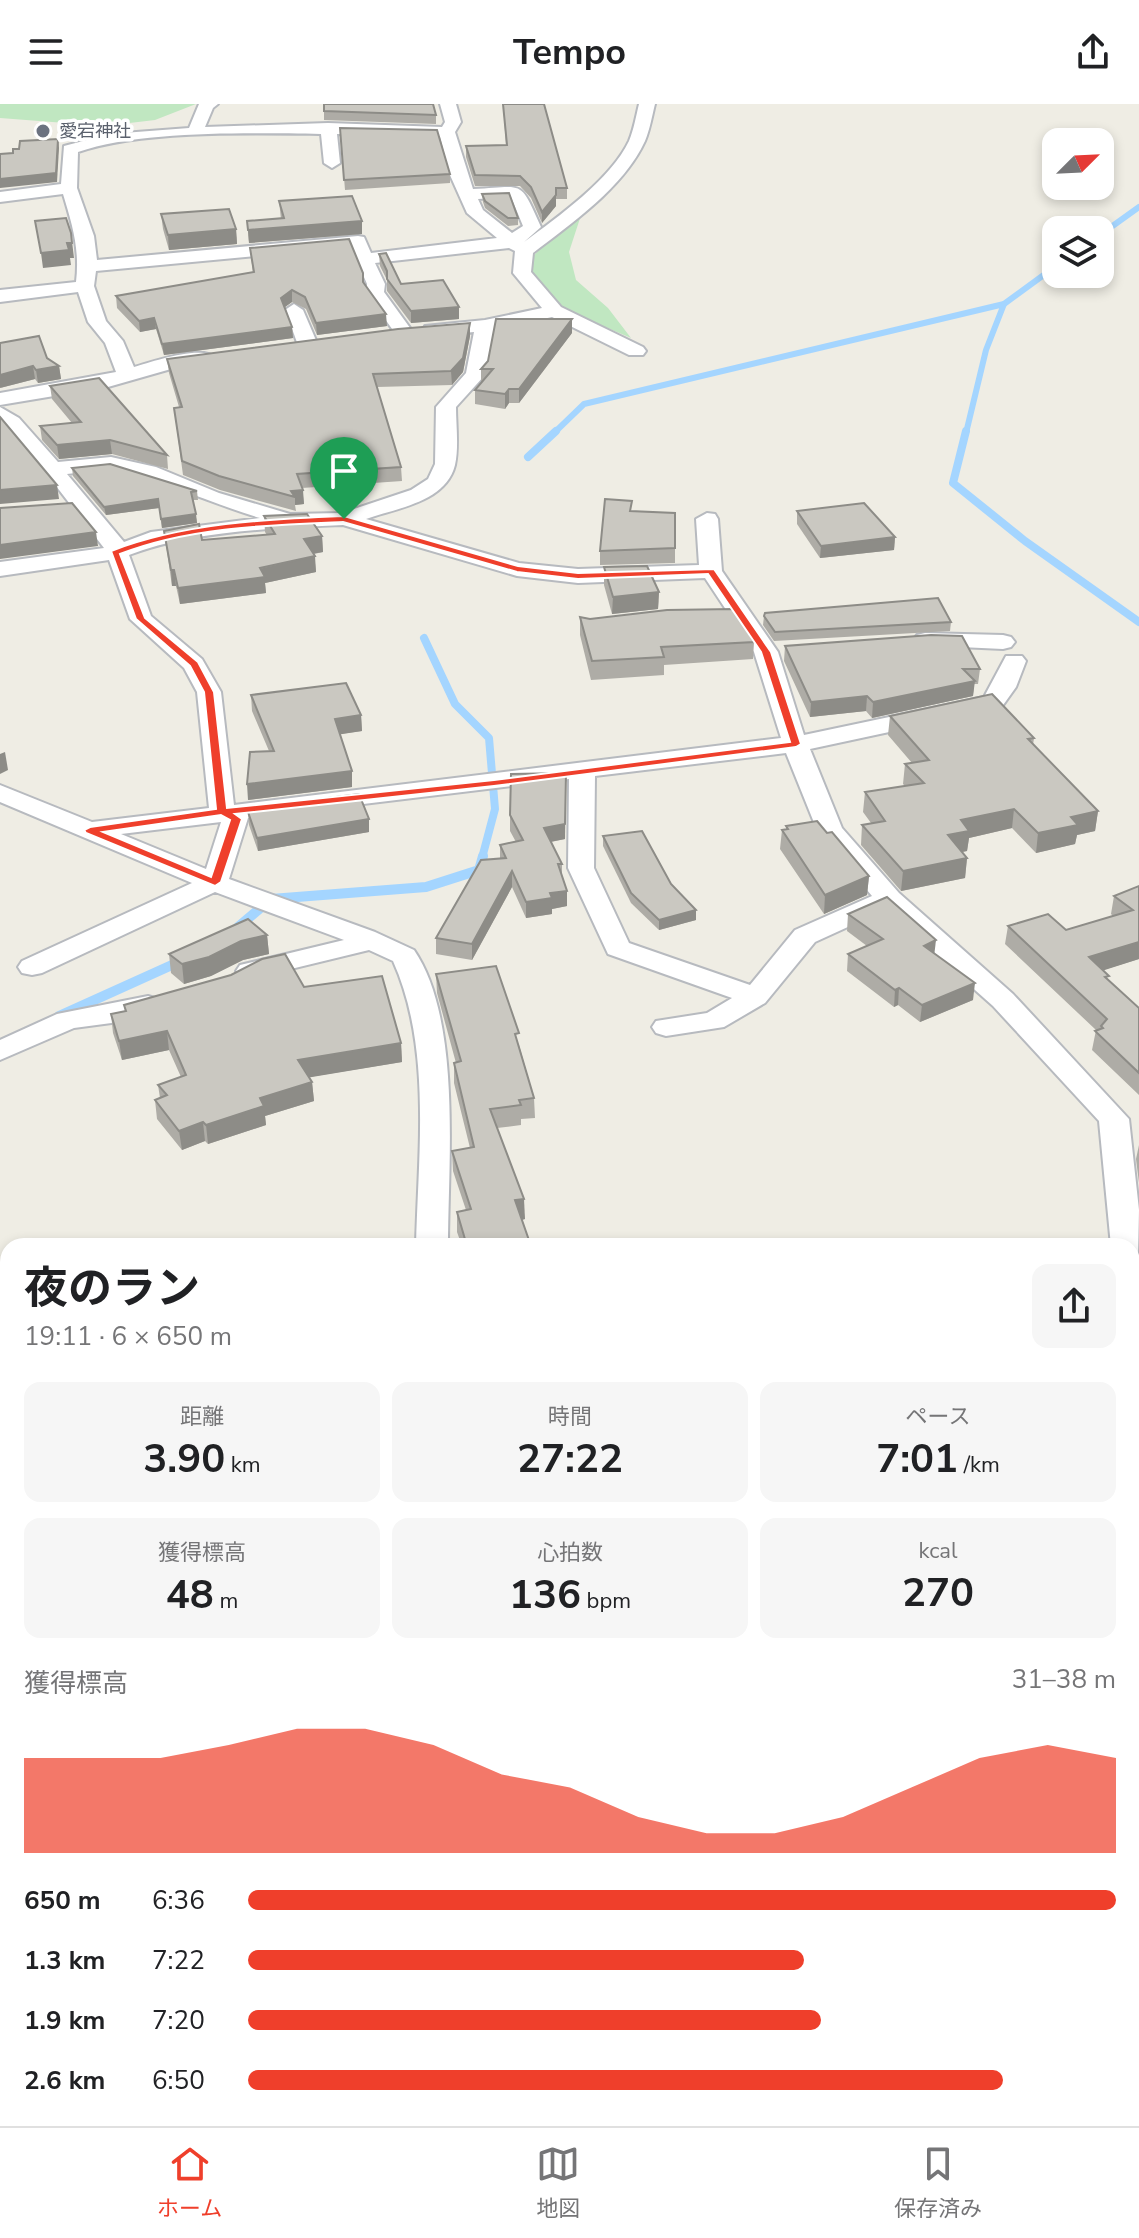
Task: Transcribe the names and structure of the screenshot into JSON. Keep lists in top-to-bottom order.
{
  "places": ["愛宕神社"],
  "north": "top right",
  "page": {
    "header": "Tempo",
    "heading": ["夜のラン", "19:11 · 6 × 650 m"],
    "stats": [
      ["距離", "3.90 km"],
      ["時間", "27:22"],
      ["ペース", "7:01 /km"],
      ["獲得標高", "48 m"],
      ["心拍数", "136 bpm"],
      ["kcal", "270"]
    ],
    "chart": ["獲得標高", "31–38 m"],
    "list": [
      {
        "name": "650 m",
        "note": "6:36"
      },
      {
        "name": "1.3 km",
        "note": "7:22"
      },
      {
        "name": "1.9 km",
        "note": "7:20"
      },
      {
        "name": "2.6 km",
        "note": "6:50"
      }
    ],
    "tabs": ["ホーム", "地図", "保存済み"]
  }
}
